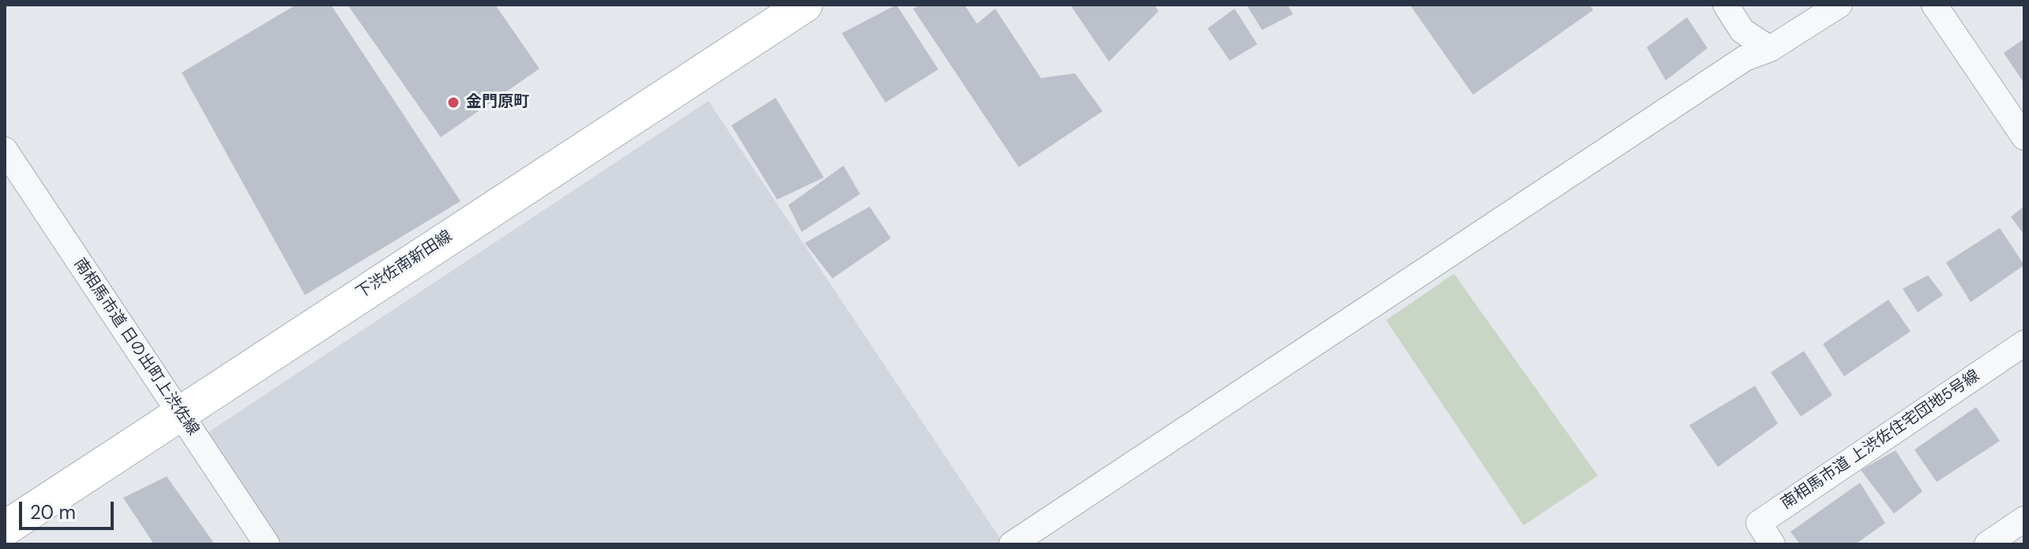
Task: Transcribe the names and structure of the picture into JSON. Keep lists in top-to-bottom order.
{
  "streets": {
    "main road": ["下渋佐南新田線"],
    "street": ["南相馬市道 日の出町上渋佐線", "南相馬市道 上渋佐住宅団地5号線"]
  },
  "crossings": [
    ["下渋佐南新田線", "南相馬市道 日の出町上渋佐線"]
  ],
  "places": ["金門原町"],
  "scale_bar": "20 m"
}
